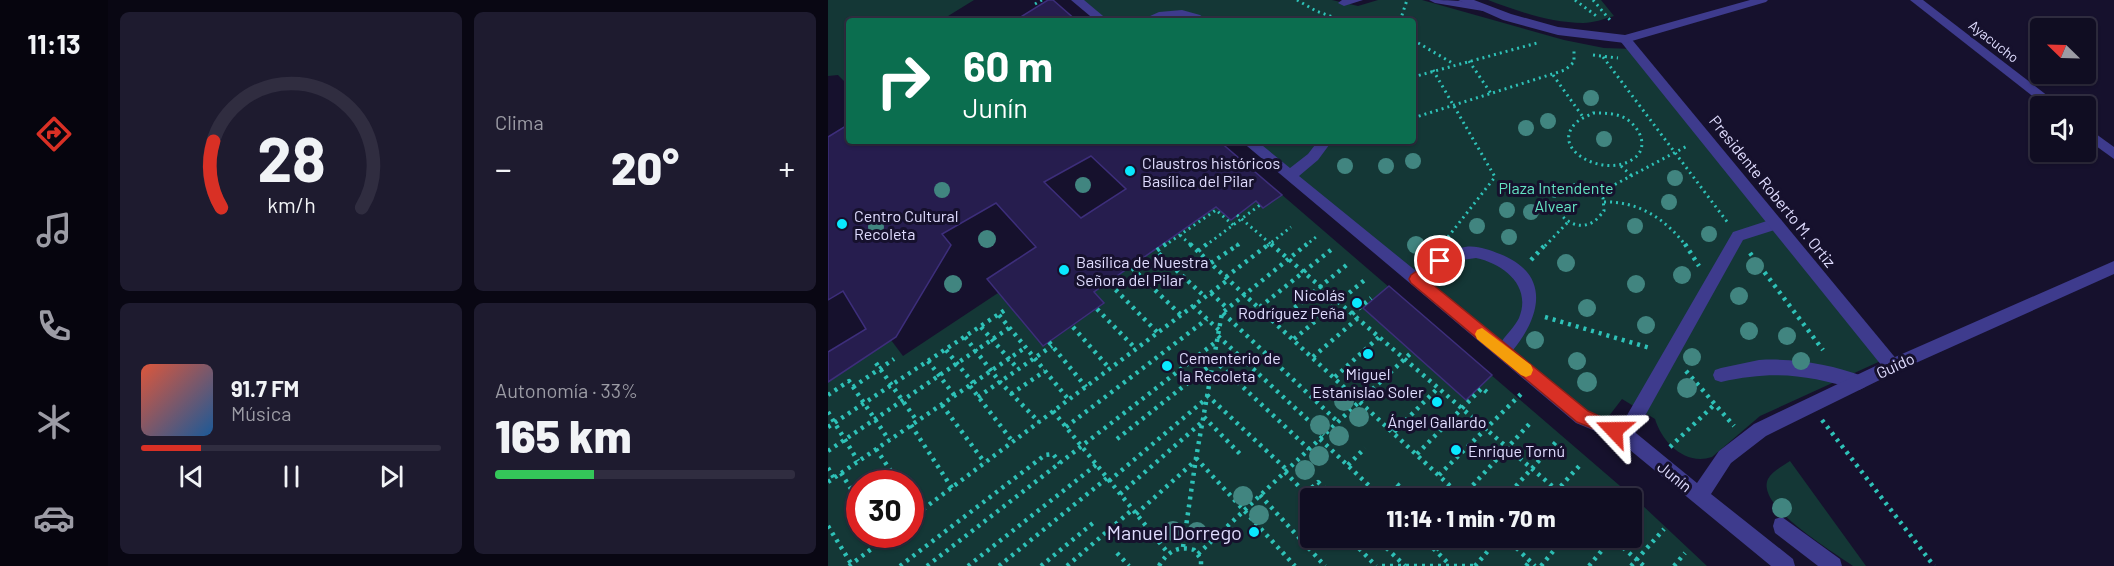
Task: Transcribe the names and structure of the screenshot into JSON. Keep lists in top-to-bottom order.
{
  "streets": {
    "street": [
      "Ayacucho",
      "Presidente Roberto M. Ortiz",
      "Guido",
      "Junín"
    ]
  },
  "crossings": [
    ["Presidente Roberto M. Ortiz", "Guido"],
    ["Guido", "Junín"]
  ],
  "parks": ["Plaza Intendente Alvear"],
  "places": [
    "Claustros históricos Basílica del Pilar",
    "Centro Cultural Recoleta",
    "Basílica de Nuestra Señora del Pilar",
    "Nicolás Rodríguez Peña",
    "Miguel Estanislao Soler",
    "Cementerio de la Recoleta",
    "Ángel Gallardo",
    "Enrique Tornú",
    "Manuel Dorrego"
  ],
  "north": "top left",
  "page": {
    "tabs": "11:13",
    "tile": [
      "Clima",
      ["Autonomía · 33%", "165 km"]
    ],
    "turn": ["60 m", "Junín"],
    "heat": ["−", "20°", "+"],
    "song": ["91.7 FM", "Música"],
    "limit": "30",
    "trip": "11:14 · 1 min · 70 m",
    "gauge": ["28", "km/h"]
  }
}
